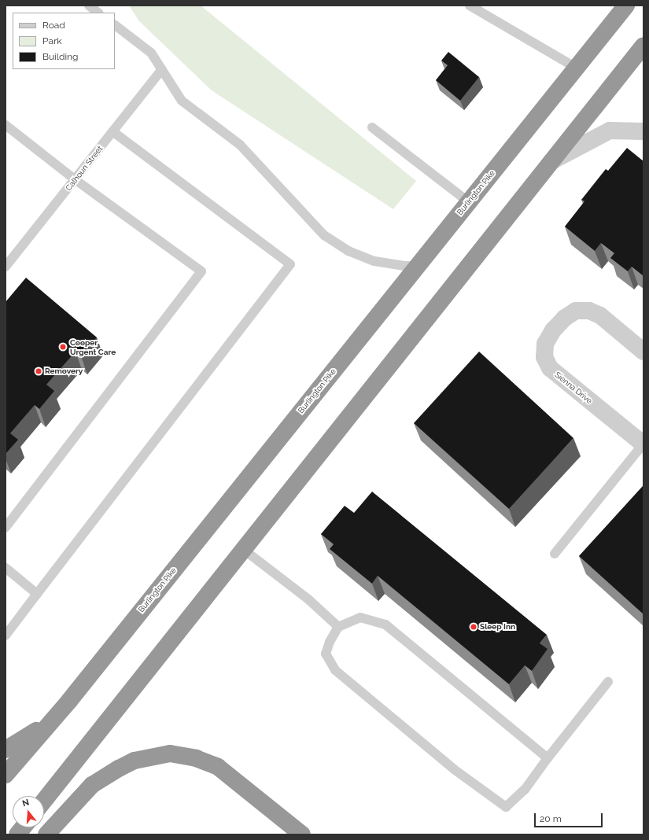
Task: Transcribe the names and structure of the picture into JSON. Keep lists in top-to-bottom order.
{
  "streets": {
    "highway": ["Burlington Pike"],
    "street": ["Sienna Drive"],
    "lane": ["Calhoun Street"]
  },
  "places": ["Cooper Urgent Care", "Removery", "Sleep Inn"],
  "legend": ["Road", "Park", "Building"],
  "scale_bar": "20 m",
  "north": "top"
}
